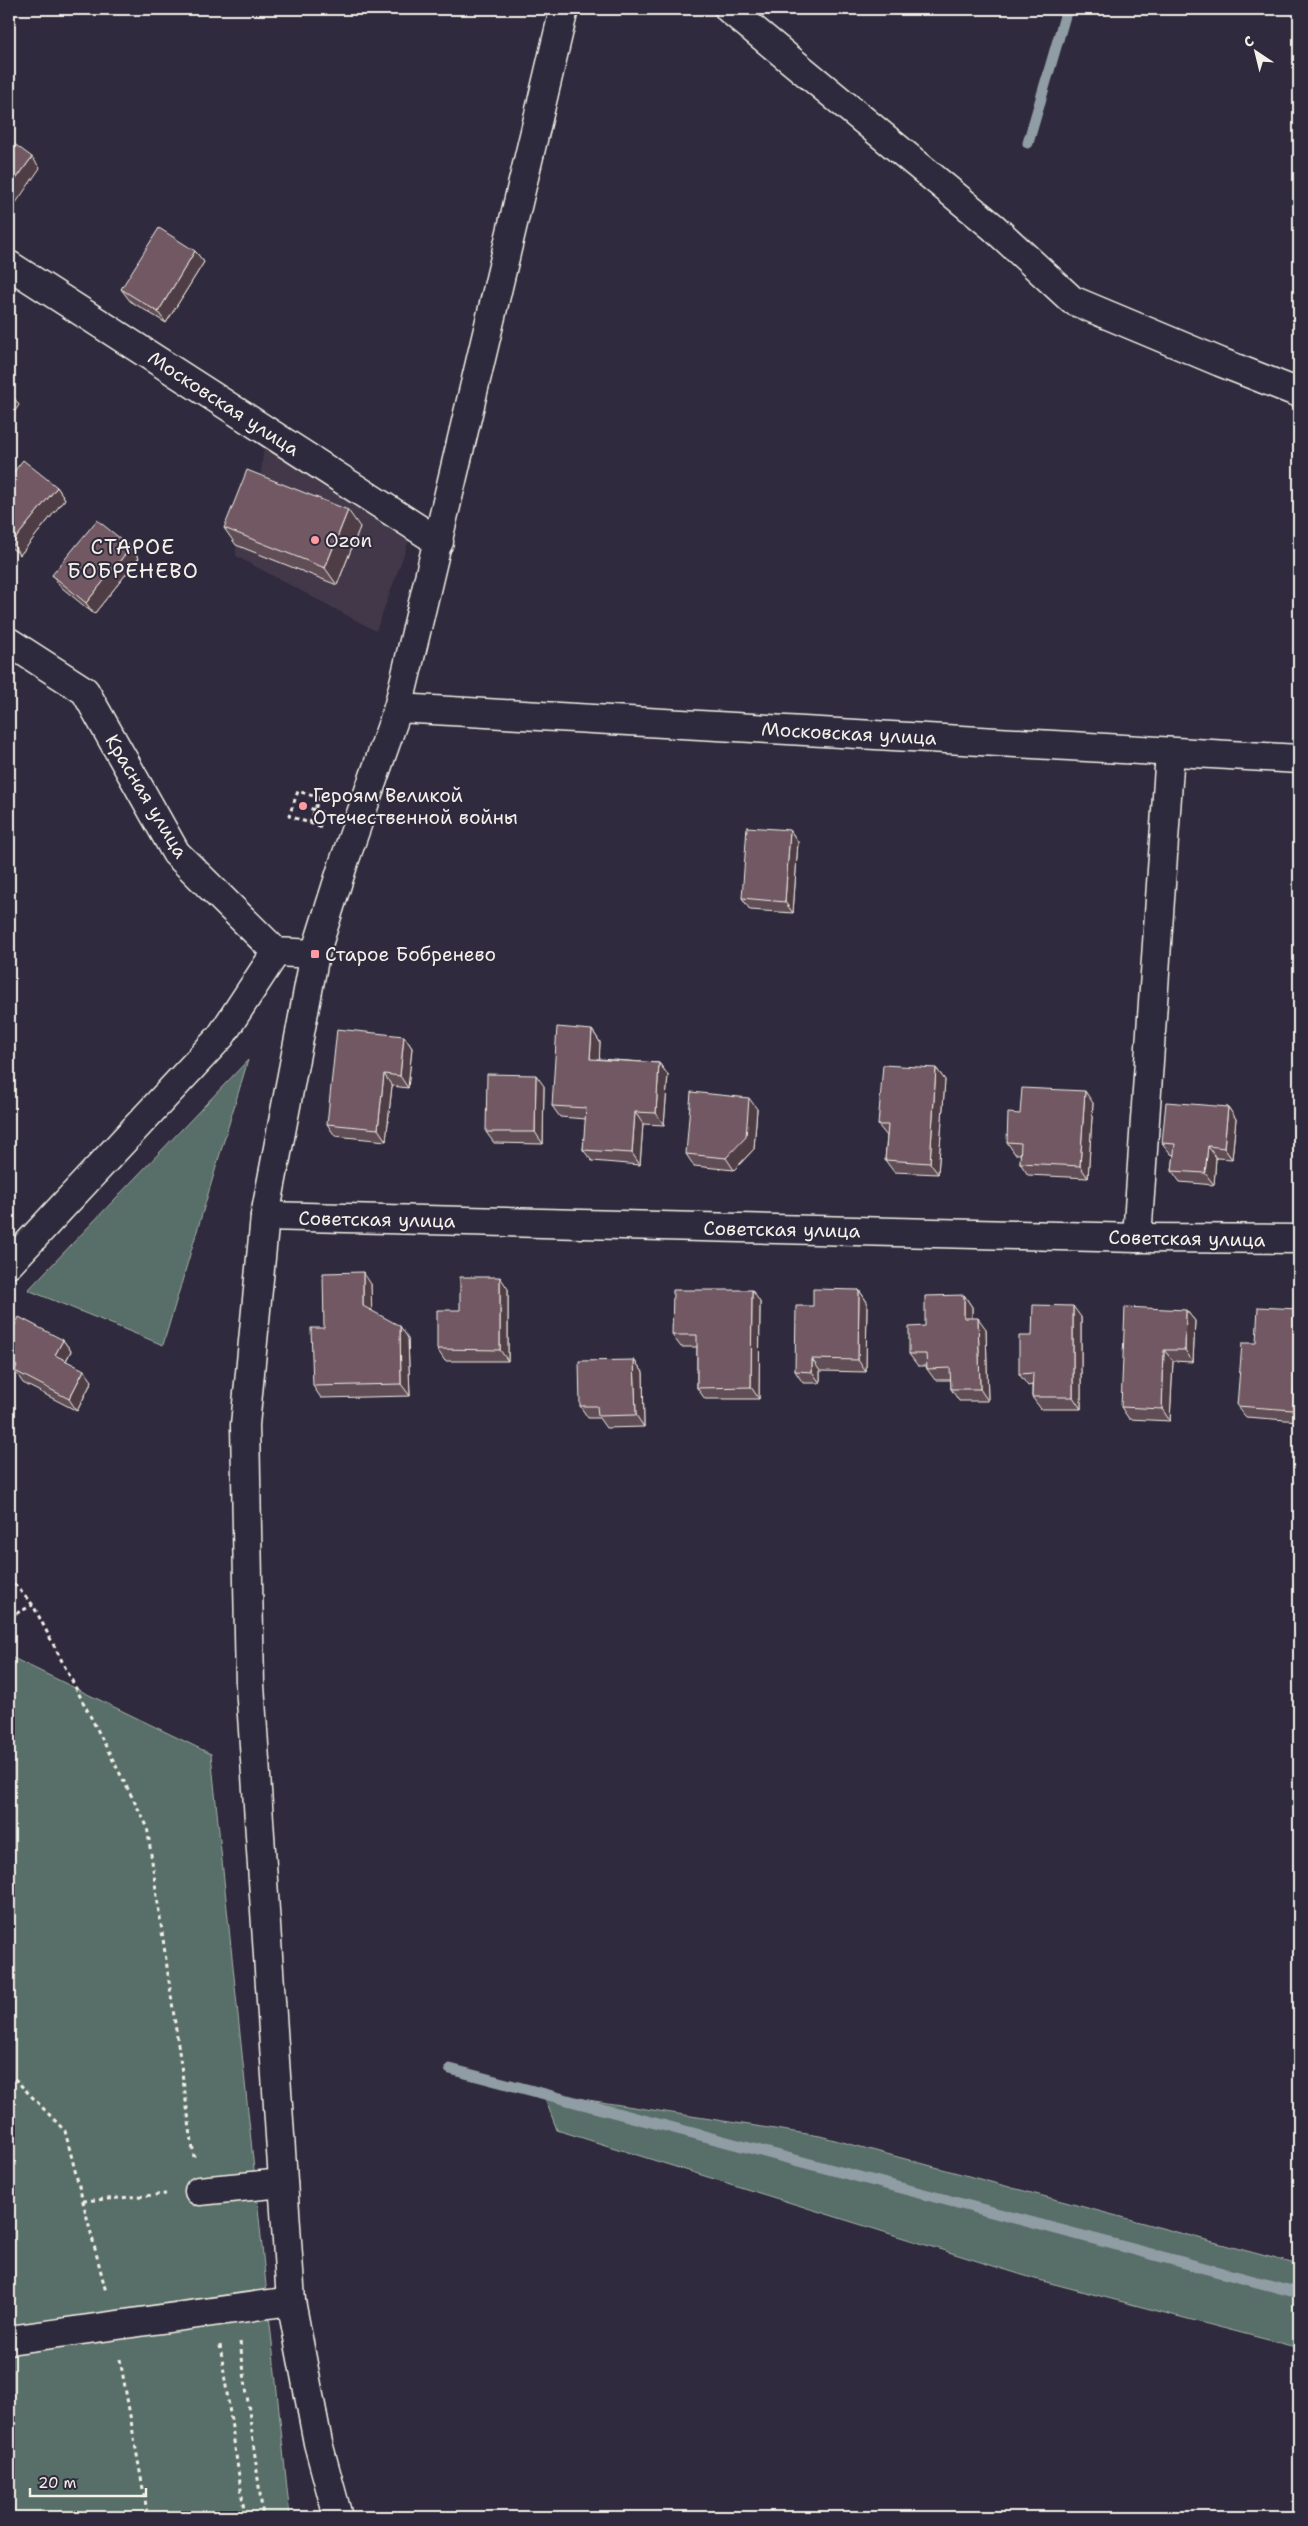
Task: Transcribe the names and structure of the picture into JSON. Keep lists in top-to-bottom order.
{
  "streets": {
    "street": ["Московская улица", "Красная улица", "Советская улица"]
  },
  "districts": ["СТАРОЕ БОБРЕНЕВО"],
  "places": {
    "other": ["Ozon", "Героям Великой Отечественной войны"],
    "transit": ["Старое Бобренево"]
  },
  "scale_bar": "20 m",
  "north": "top left"
}
